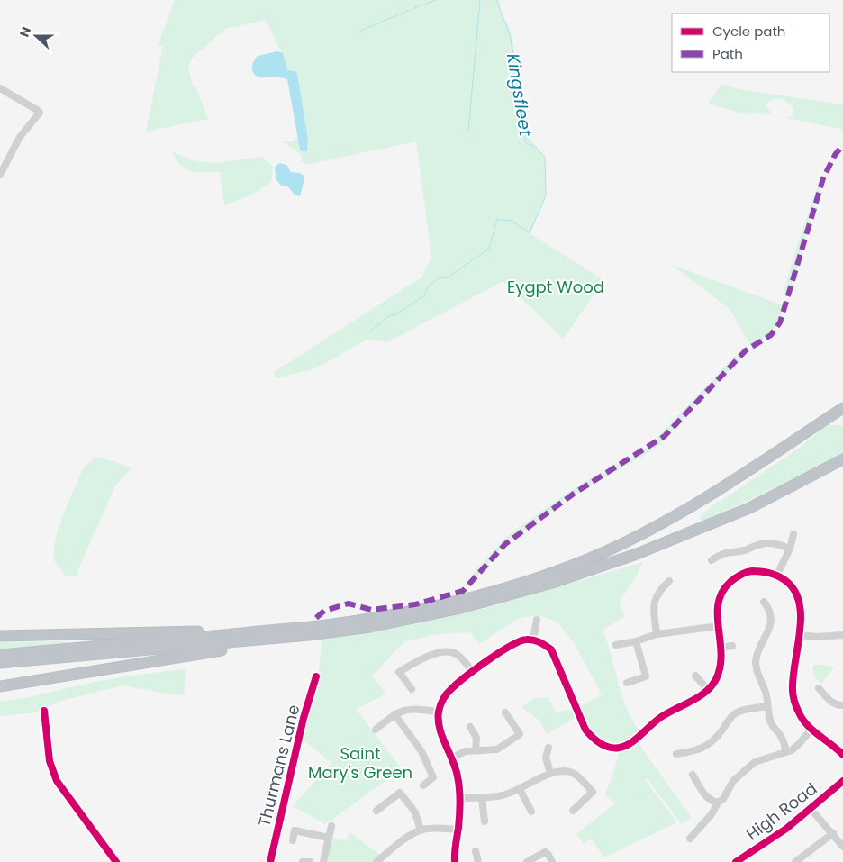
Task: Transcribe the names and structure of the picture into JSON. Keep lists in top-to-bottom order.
{
  "streets": {
    "street": ["Thurmans Lane", "High Road"]
  },
  "water": ["Kingsfleet"],
  "parks": ["Eygpt Wood", "Saint Mary's Green"],
  "legend": ["Cycle path", "Path"],
  "north": "left"
}
